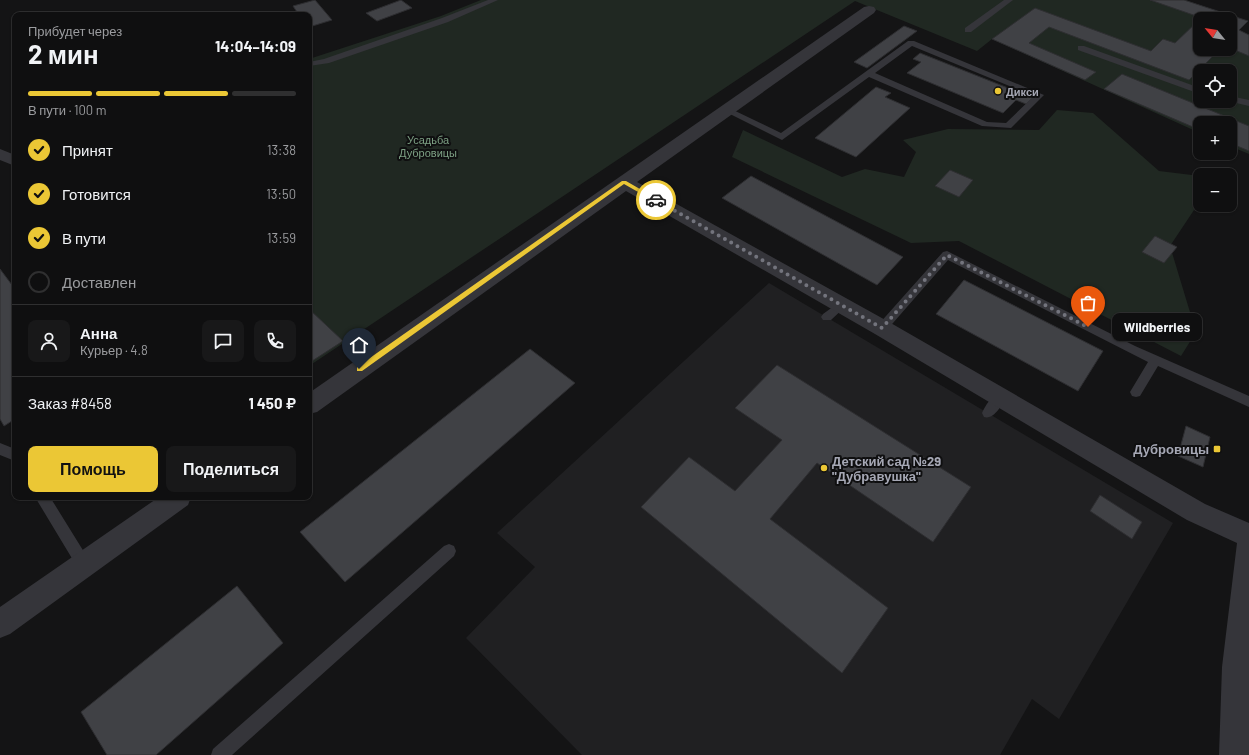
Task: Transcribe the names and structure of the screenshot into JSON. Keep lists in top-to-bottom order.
{
  "parks": ["Усадьба Дубровицы"],
  "places": {
    "other": ["Дикси", "Wildberries", "Детский сад №29 \"Дубравушка\""],
    "transit": ["Дубровицы"]
  },
  "north": "top left",
  "page": {
    "map_buttons": ["+", "−"],
    "heading": ["2 мин", "Прибудет через", "14:04–14:09"],
    "panel": [
      "Анна",
      "Курьер · 4.8",
      "Заказ #8458",
      "1 450 ₽"
    ],
    "bar": "В пути · 100 m",
    "list": [
      ["Принят", "13:38"],
      ["Готовится", "13:50"],
      ["В пути", "13:59"],
      "Доставлен"
    ],
    "bubble": "Wildberries",
    "buttons": ["Помощь", "Поделиться"]
  }
}
